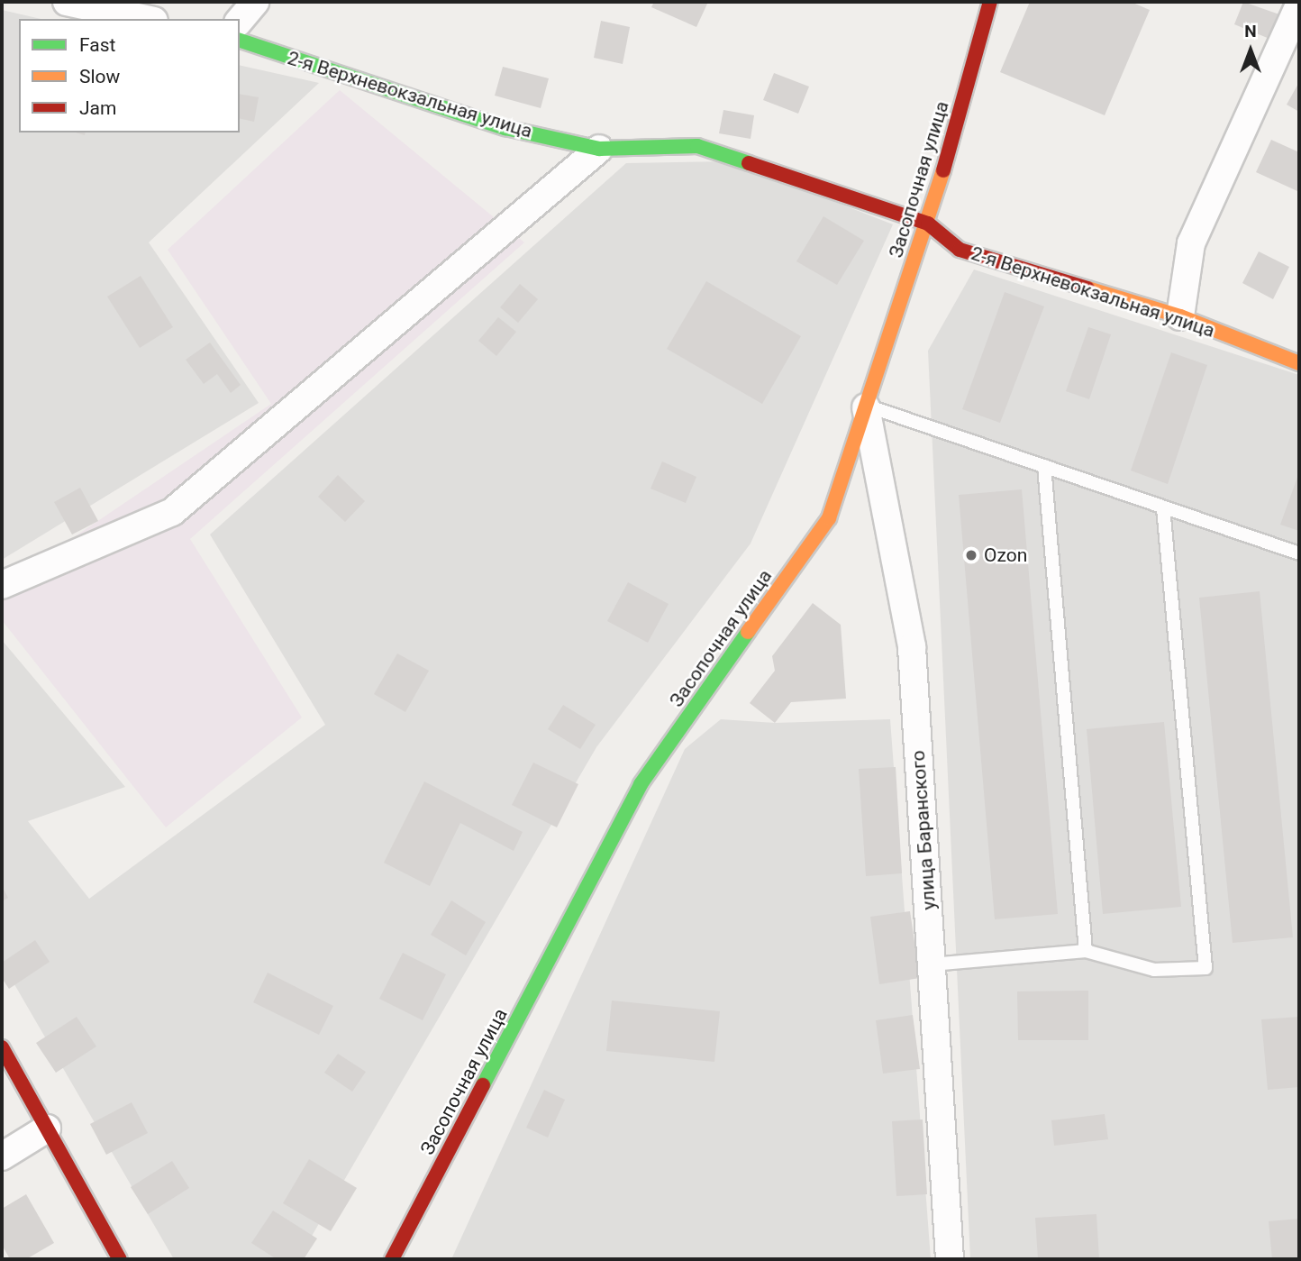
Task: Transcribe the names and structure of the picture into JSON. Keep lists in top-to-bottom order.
{
  "streets": {
    "street": ["2-я Верхневокзальная улица", "Засопочная улица", "улица Баранского"]
  },
  "crossings": [
    ["2-я Верхневокзальная улица", "Засопочная улица"],
    ["Засопочная улица", "улица Баранского"]
  ],
  "places": ["Ozon"],
  "legend": ["Fast", "Slow", "Jam"],
  "north": "top"
}
